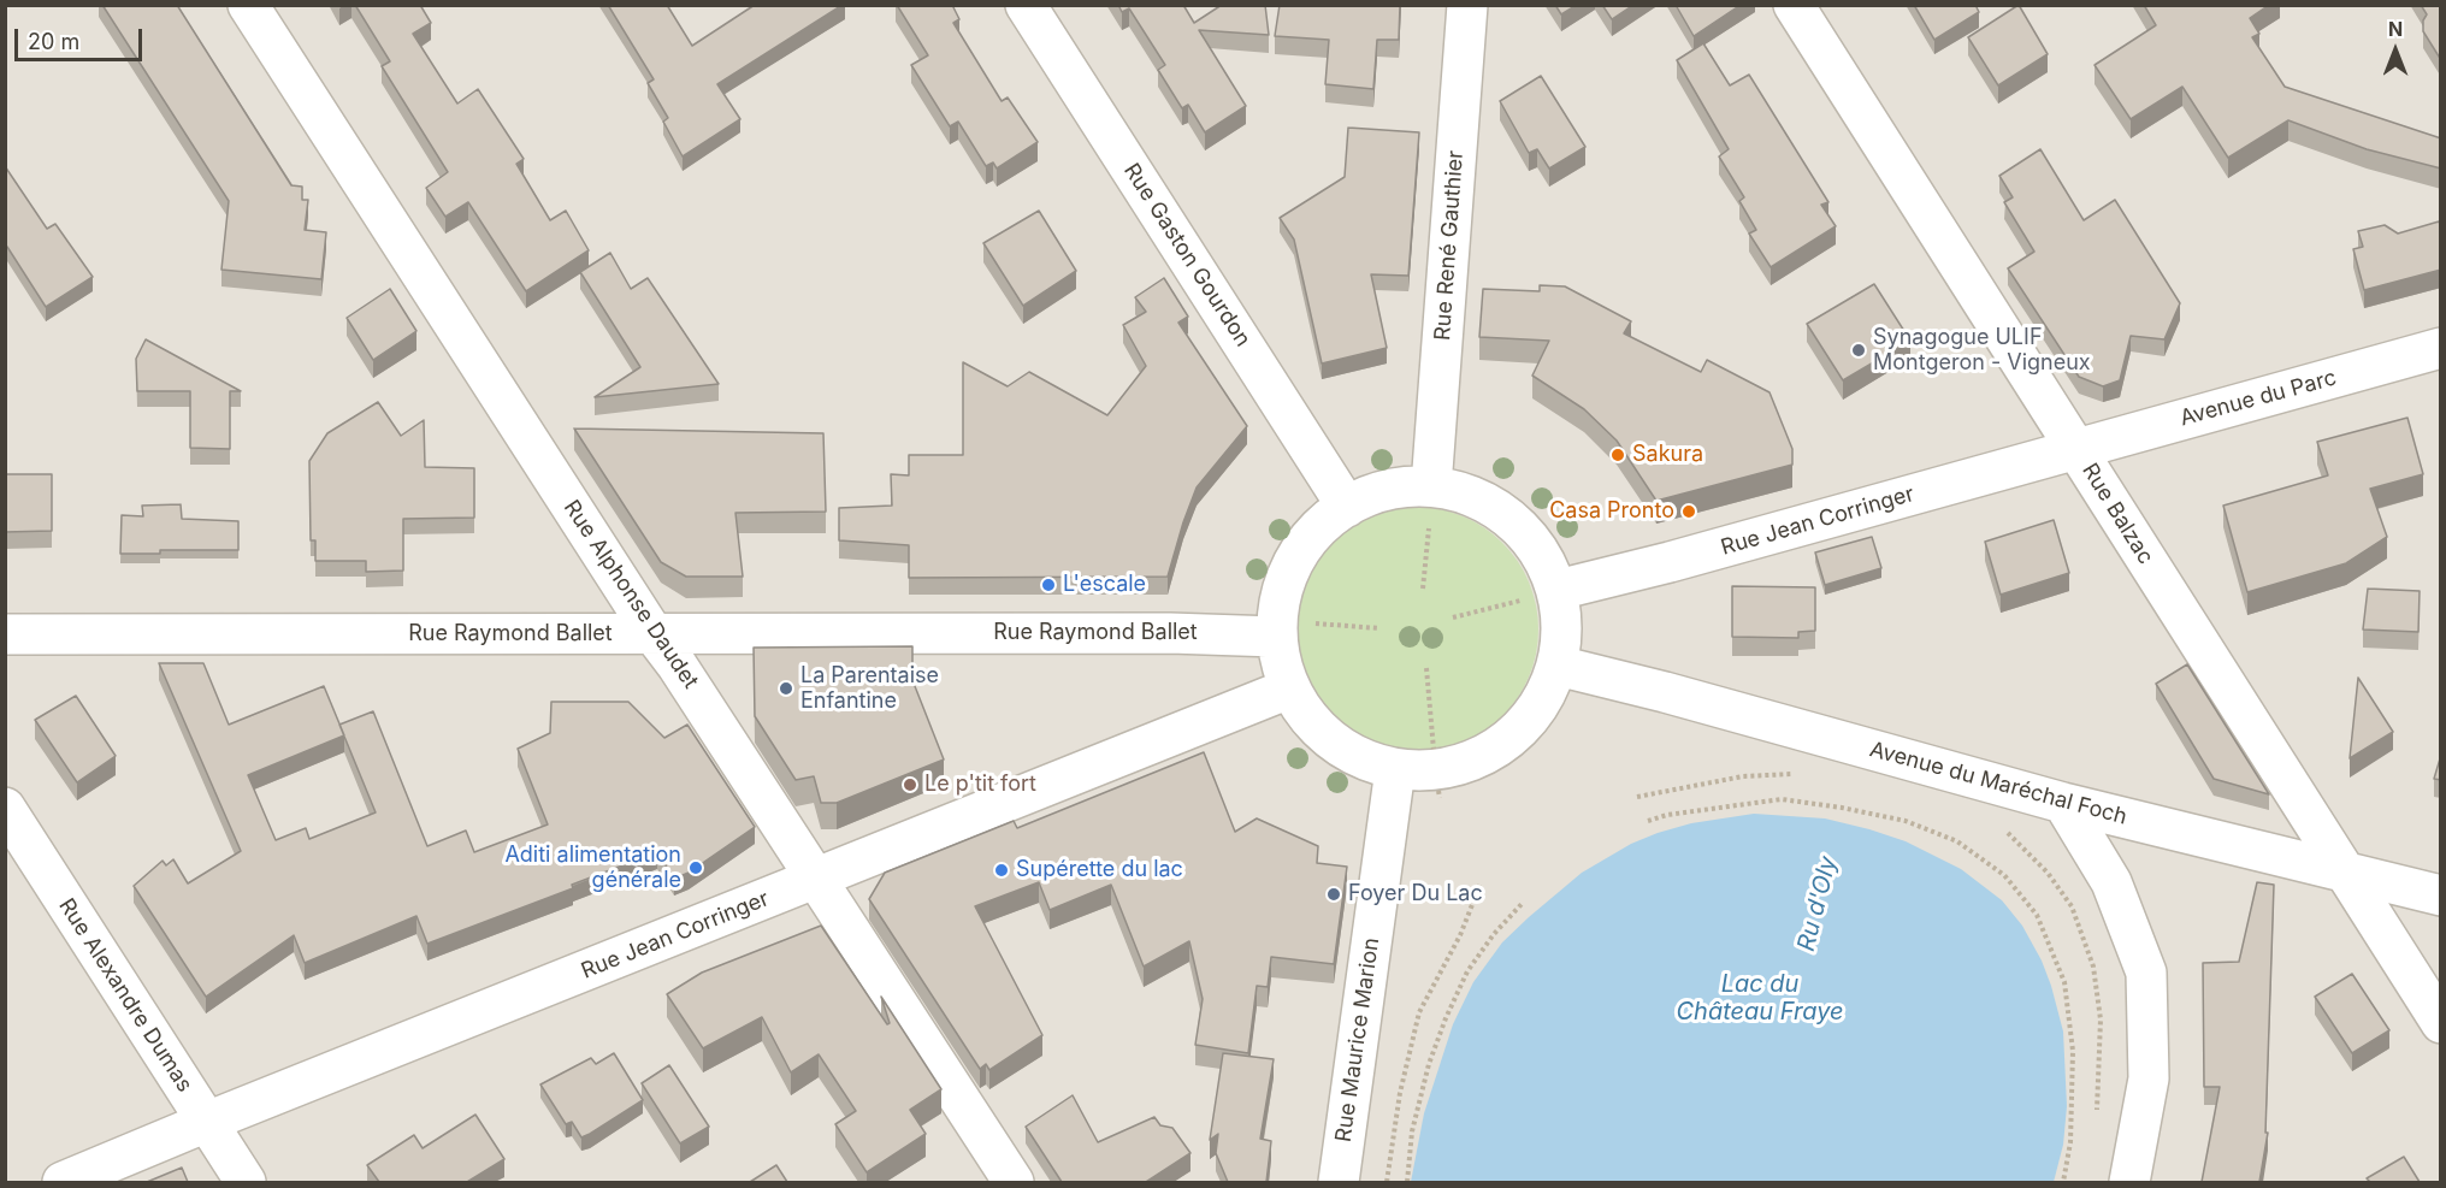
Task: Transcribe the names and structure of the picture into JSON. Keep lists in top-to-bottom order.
{
  "streets": {
    "street": [
      "Rue René Gauthier",
      "Rue Gaston Gourdon",
      "Avenue du Parc",
      "Rue Balzac",
      "Rue Jean Corringer",
      "Rue Alphonse Daudet",
      "Rue Raymond Ballet",
      "Avenue du Maréchal Foch",
      "Rue Alexandre Dumas",
      "Rue Maurice Marion"
    ]
  },
  "crossings": [
    ["Avenue du Parc", "Rue Balzac"],
    ["Avenue du Parc", "Rue Jean Corringer"],
    ["Rue Balzac", "Rue Jean Corringer"],
    ["Rue Balzac", "Avenue du Maréchal Foch"],
    ["Rue Jean Corringer", "Rue Alphonse Daudet"],
    ["Rue Jean Corringer", "Rue Alexandre Dumas"],
    ["Rue Alphonse Daudet", "Rue Raymond Ballet"]
  ],
  "water": ["Ru d'Oly", "Lac du Château Fraye"],
  "places": [
    "Synagogue ULIF Montgeron - Vigneux",
    "Sakura",
    "Casa Pronto",
    "L'escale",
    "La Parentaise Enfantine",
    "Le p'tit fort",
    "Aditi alimentation générale",
    "Supérette du lac",
    "Foyer Du Lac"
  ],
  "scale_bar": "20 m",
  "north": "top"
}
